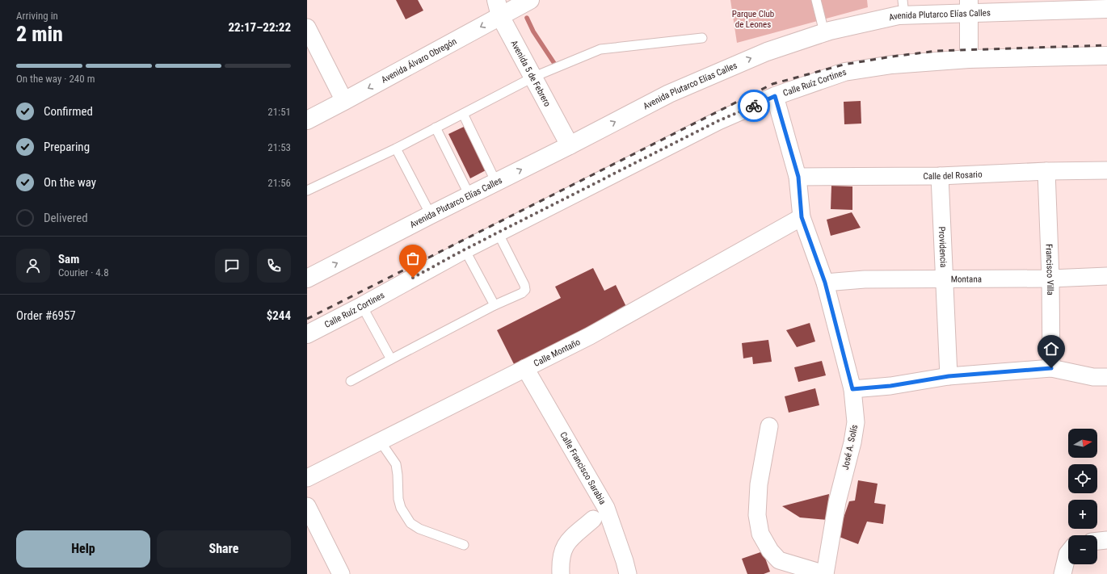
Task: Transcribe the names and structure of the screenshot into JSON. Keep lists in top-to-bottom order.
{
  "streets": {
    "main road": [
      "Avenida Plutarco Elías Calles",
      "Avenida Álvaro Obregón",
      "Avenida 5 de Febrero",
      "Calle Ruíz Cortines"
    ],
    "street": [
      "Calle del Rosario",
      "Providencia",
      "Francisco Villa",
      "Montana",
      "Calle Montaño",
      "José A. Solís",
      "Calle Francisco Sarabia"
    ]
  },
  "crossings": [
    ["Avenida Plutarco Elías Calles", "Avenida 5 de Febrero"],
    ["Avenida Álvaro Obregón", "Avenida 5 de Febrero"],
    ["Calle Ruíz Cortines", "José A. Solís"],
    ["Calle del Rosario", "Providencia"],
    ["Calle del Rosario", "Francisco Villa"],
    ["Calle del Rosario", "José A. Solís"],
    ["Providencia", "Montana"],
    ["Francisco Villa", "Montana"],
    ["Montana", "José A. Solís"],
    ["Calle Montaño", "José A. Solís"],
    ["Calle Montaño", "Calle Francisco Sarabia"]
  ],
  "one_way": ["Avenida Plutarco Elías Calles", "Avenida Álvaro Obregón"],
  "parks": ["Parque Club de Leones"],
  "north": "right",
  "page": {
    "heading": ["2 min", "Arriving in", "22:17–22:22"],
    "panel": [
      "Sam",
      "Courier · 4.8",
      "Order #6957",
      "$244"
    ],
    "bar": "On the way · 240 m",
    "list": [
      ["Confirmed", "21:51"],
      ["Preparing", "21:53"],
      ["On the way", "21:56"],
      "Delivered"
    ],
    "map_buttons": ["+", "−"],
    "buttons": ["Help", "Share"]
  }
}
